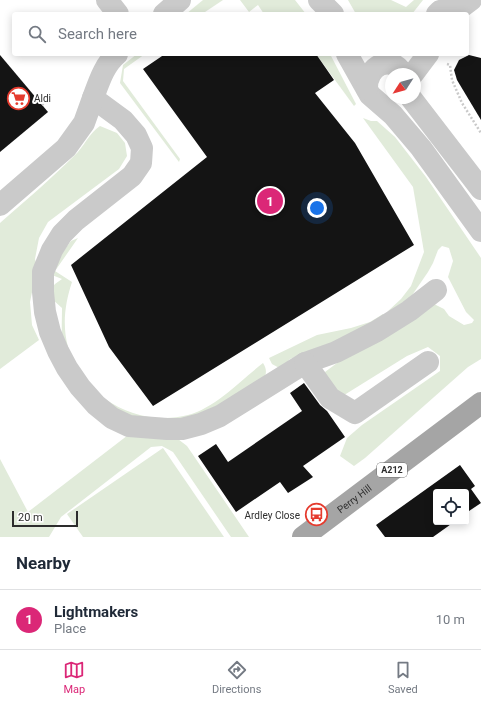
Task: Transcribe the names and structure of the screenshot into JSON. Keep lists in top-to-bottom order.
{
  "streets": {
    "main road": ["A212", "Perry Hill"]
  },
  "places": {
    "supermarket": ["Aldi"],
    "bus stop": ["Ardley Close"]
  },
  "scale_bar": "20 m",
  "north": "bottom left",
  "page": {
    "search": "Search here",
    "pins": "1",
    "scale": "20 m",
    "heading": "Nearby",
    "list": [
      {
        "mark": "1",
        "name": "Lightmakers",
        "note": "Place",
        "value": "10 m"
      }
    ],
    "nav": ["Map", "Directions", "Saved"]
  }
}
